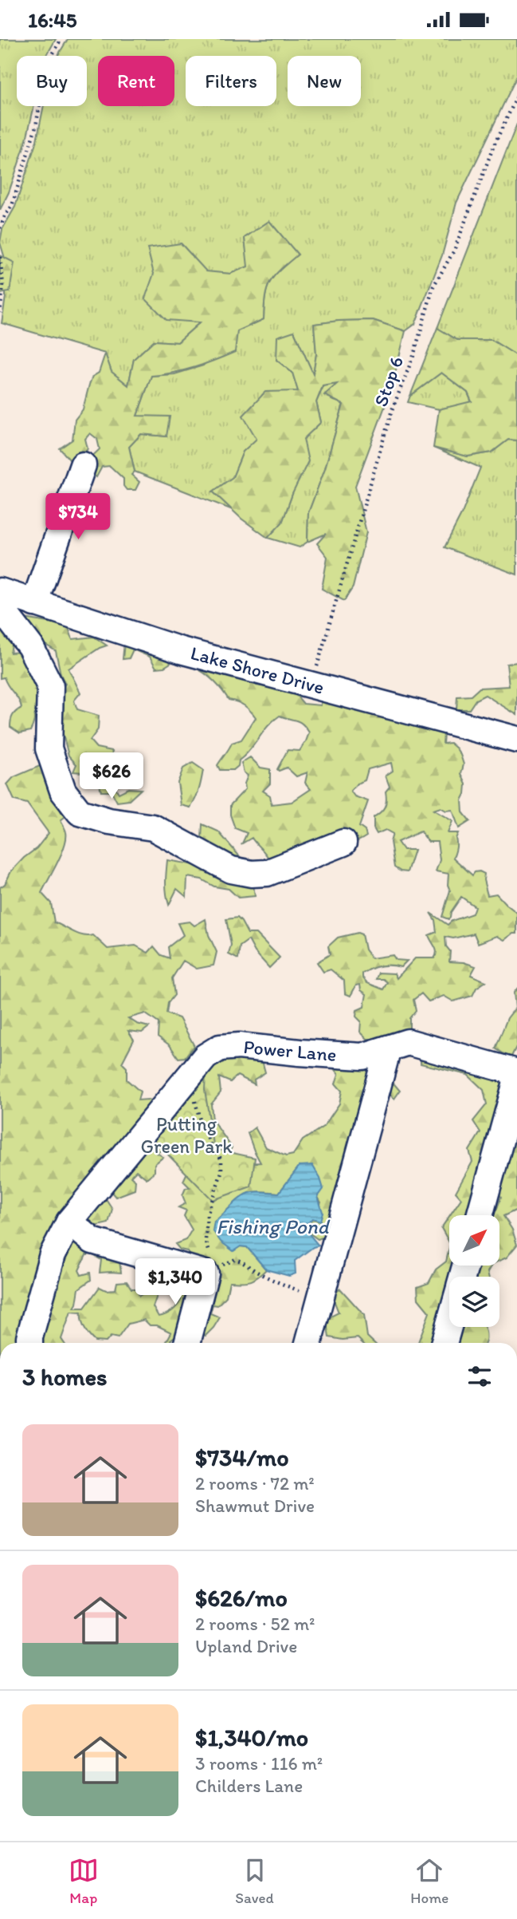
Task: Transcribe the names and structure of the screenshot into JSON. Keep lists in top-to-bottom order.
{
  "streets": {
    "street": ["Lake Shore Drive", "Power Lane"],
    "path": ["Stop 6"]
  },
  "crossings": [
    ["Stop 6", "Lake Shore Drive"]
  ],
  "water": ["Fishing Pond"],
  "parks": ["Putting Green Park"],
  "north": "top right",
  "page": {
    "status": "16:45",
    "chip": [
      "Buy",
      "Rent",
      "Filters",
      "New"
    ],
    "price": ["$734", "$626", "$1,340"],
    "heading": "3 homes",
    "list": [
      {
        "name": "$734/mo",
        "note": "2 rooms · 72 m² · Shawmut Drive"
      },
      {
        "name": "$626/mo",
        "note": "2 rooms · 52 m² · Upland Drive"
      },
      {
        "name": "$1,340/mo",
        "note": "3 rooms · 116 m² · Childers Lane"
      }
    ],
    "tabs": ["Map", "Saved", "Home"]
  }
}
